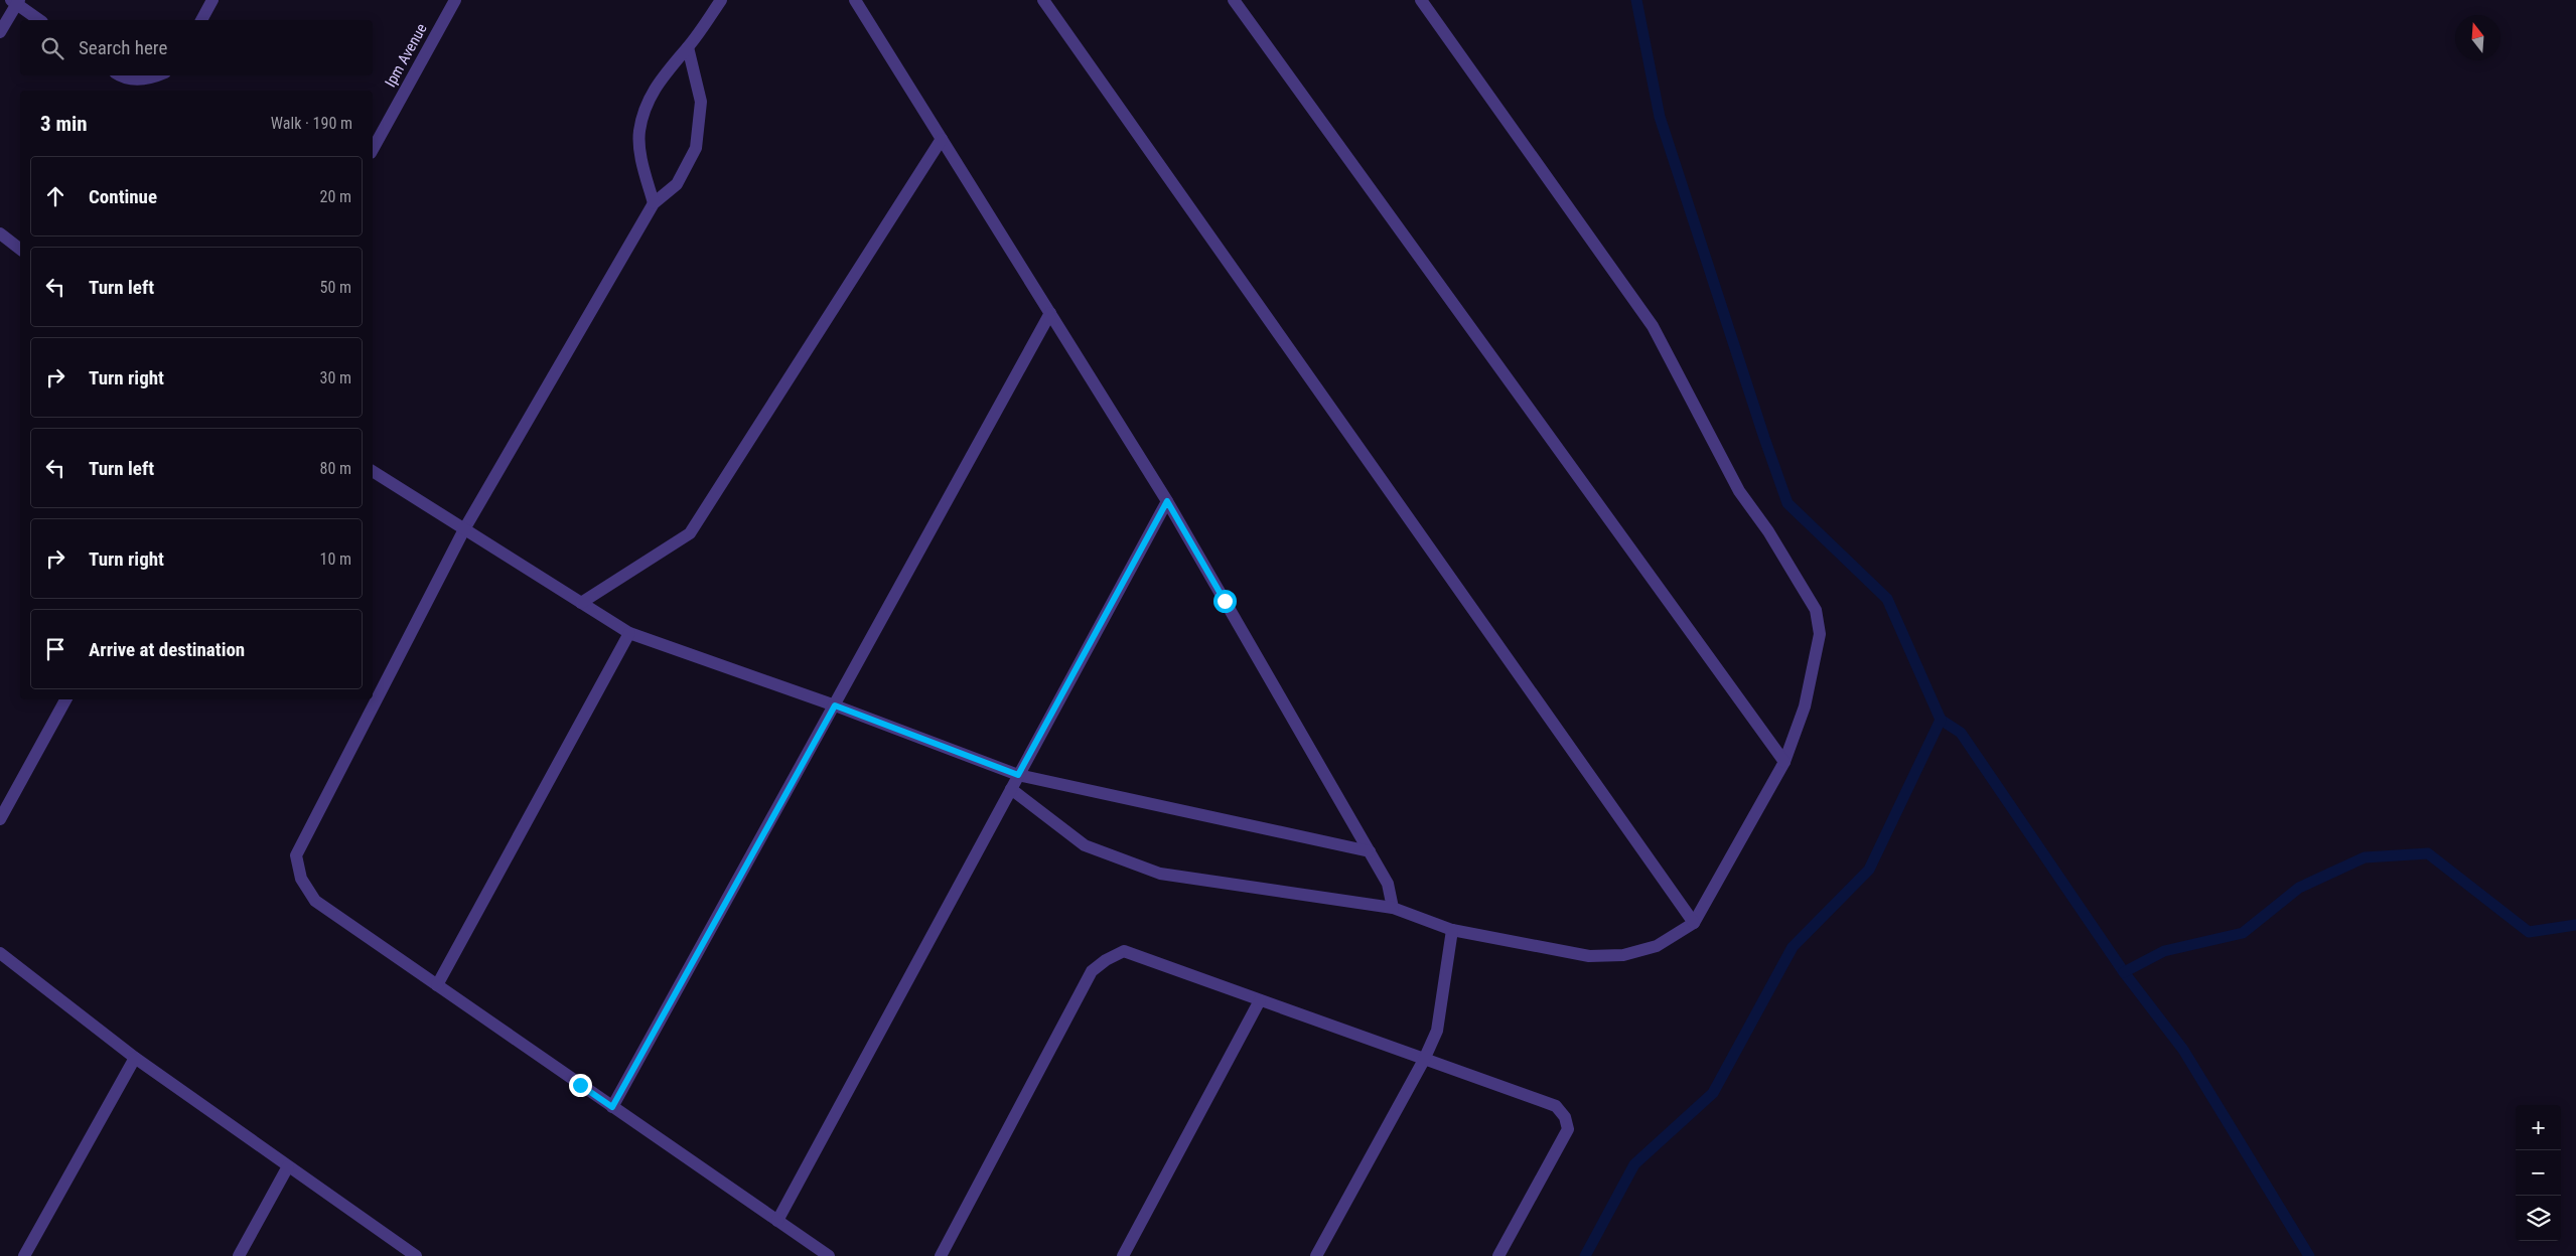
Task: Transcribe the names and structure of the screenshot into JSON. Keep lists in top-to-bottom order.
{
  "streets": {
    "street": ["Ipm Avenue"]
  },
  "north": "top",
  "page": {
    "search": "Search here",
    "heading": ["3 min", "Walk · 190 m"],
    "list": [
      ["Continue", "20 m"],
      ["Turn left", "50 m"],
      ["Turn right", "30 m"],
      ["Turn left", "80 m"],
      ["Turn right", "10 m"],
      "Arrive at destination"
    ],
    "map_buttons": ["+", "−"]
  }
}
